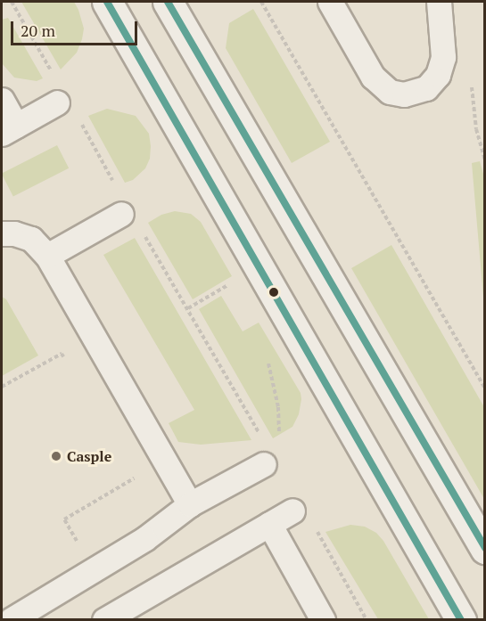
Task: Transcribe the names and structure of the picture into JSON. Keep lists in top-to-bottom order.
{
  "places": ["Casple"],
  "scale_bar": "20 m"
}
